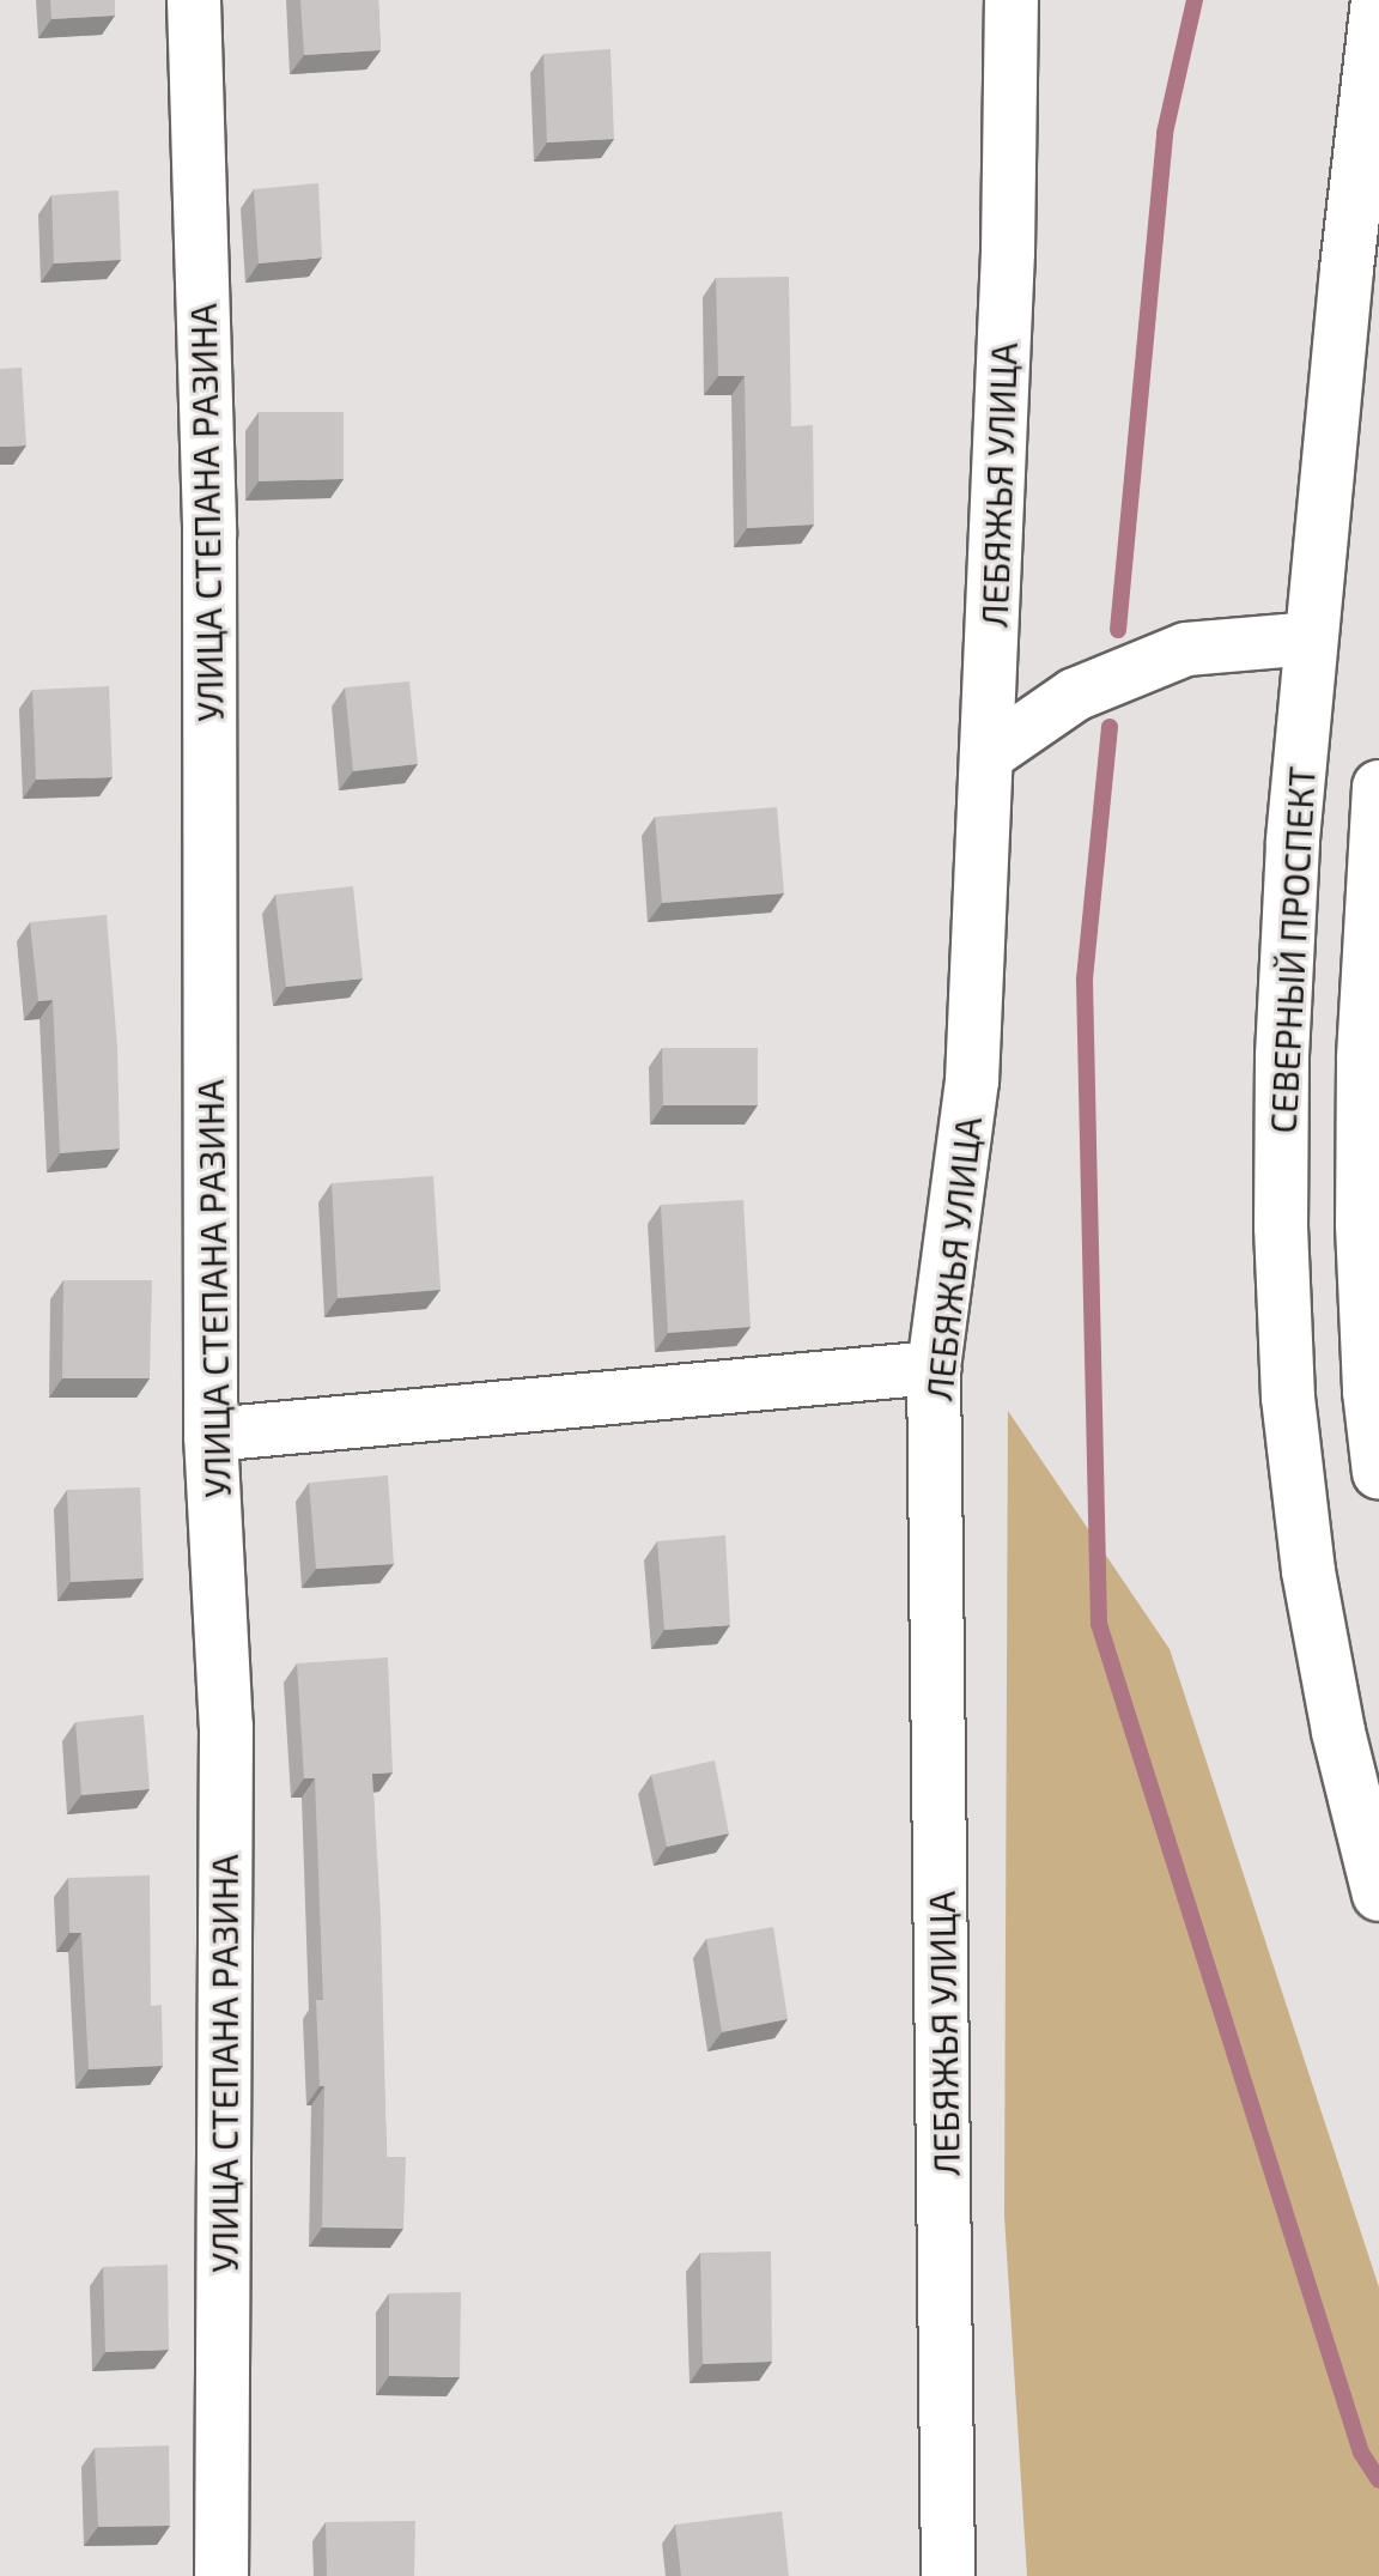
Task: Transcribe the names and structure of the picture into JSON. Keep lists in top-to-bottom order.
{
  "streets": {
    "street": ["ЛЕБЯЖЬЯ УЛИЦА", "УЛИЦА СТЕПАНА РАЗИНА", "СЕВЕРНЫЙ ПРОСПЕКТ"]
  }
}
